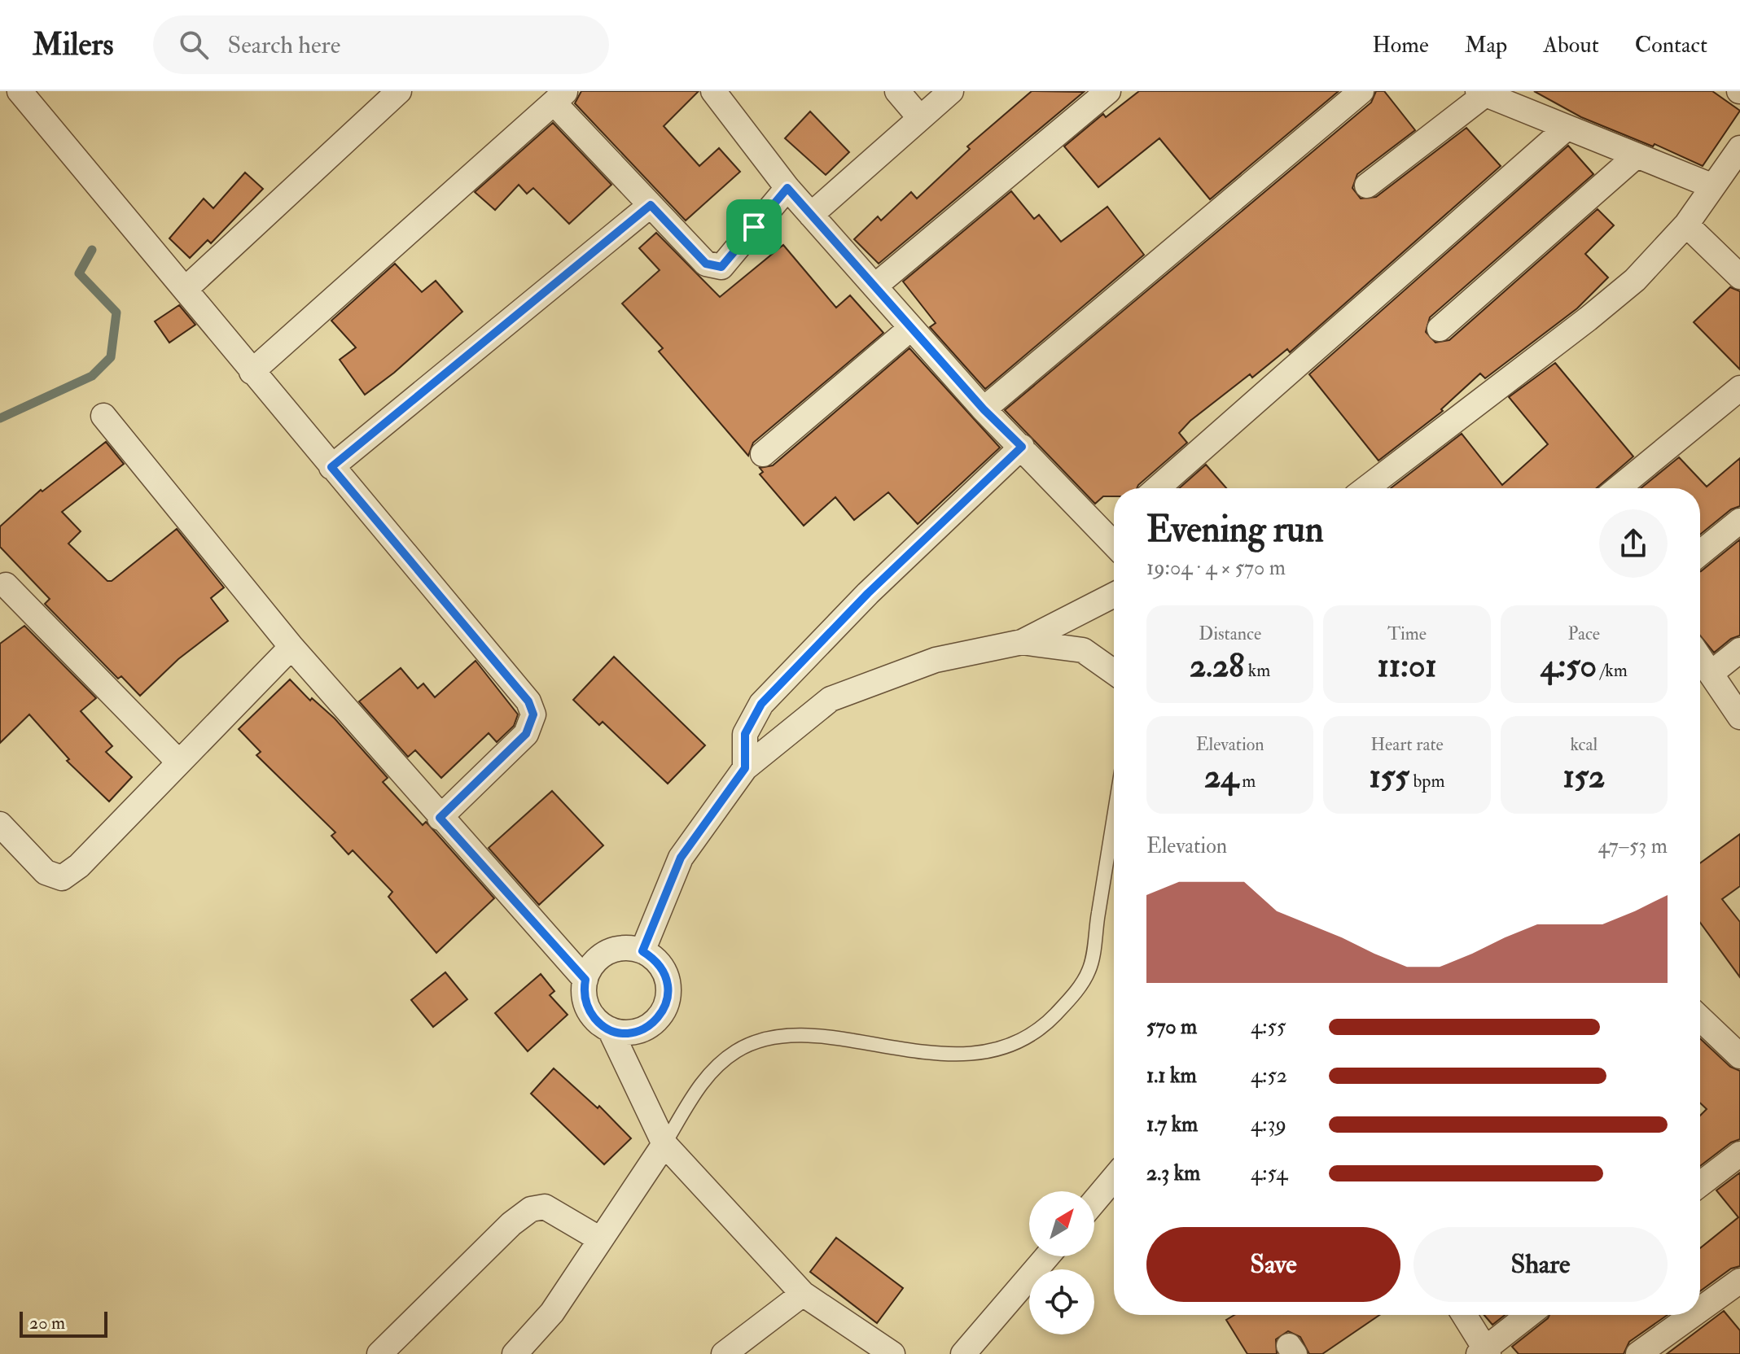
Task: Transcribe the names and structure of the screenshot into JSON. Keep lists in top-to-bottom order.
{
  "scale_bar": "20 m",
  "north": "top right",
  "page": {
    "header": "Milers",
    "search": "Search here",
    "nav": [
      "Home",
      "Map",
      "About",
      "Contact"
    ],
    "heading": ["Evening run", "19:04 · 4 × 570 m"],
    "stats": [
      ["Distance", "2.28 km"],
      ["Time", "11:01"],
      ["Pace", "4:50 /km"],
      ["Elevation", "24 m"],
      ["Heart rate", "155 bpm"],
      ["kcal", "152"]
    ],
    "chart": ["Elevation", "47–53 m"],
    "list": [
      {
        "name": "570 m",
        "note": "4:55"
      },
      {
        "name": "1.1 km",
        "note": "4:52"
      },
      {
        "name": "1.7 km",
        "note": "4:39"
      },
      {
        "name": "2.3 km",
        "note": "4:54"
      }
    ],
    "buttons": ["Save", "Share"],
    "scale": "20 m"
  }
}
